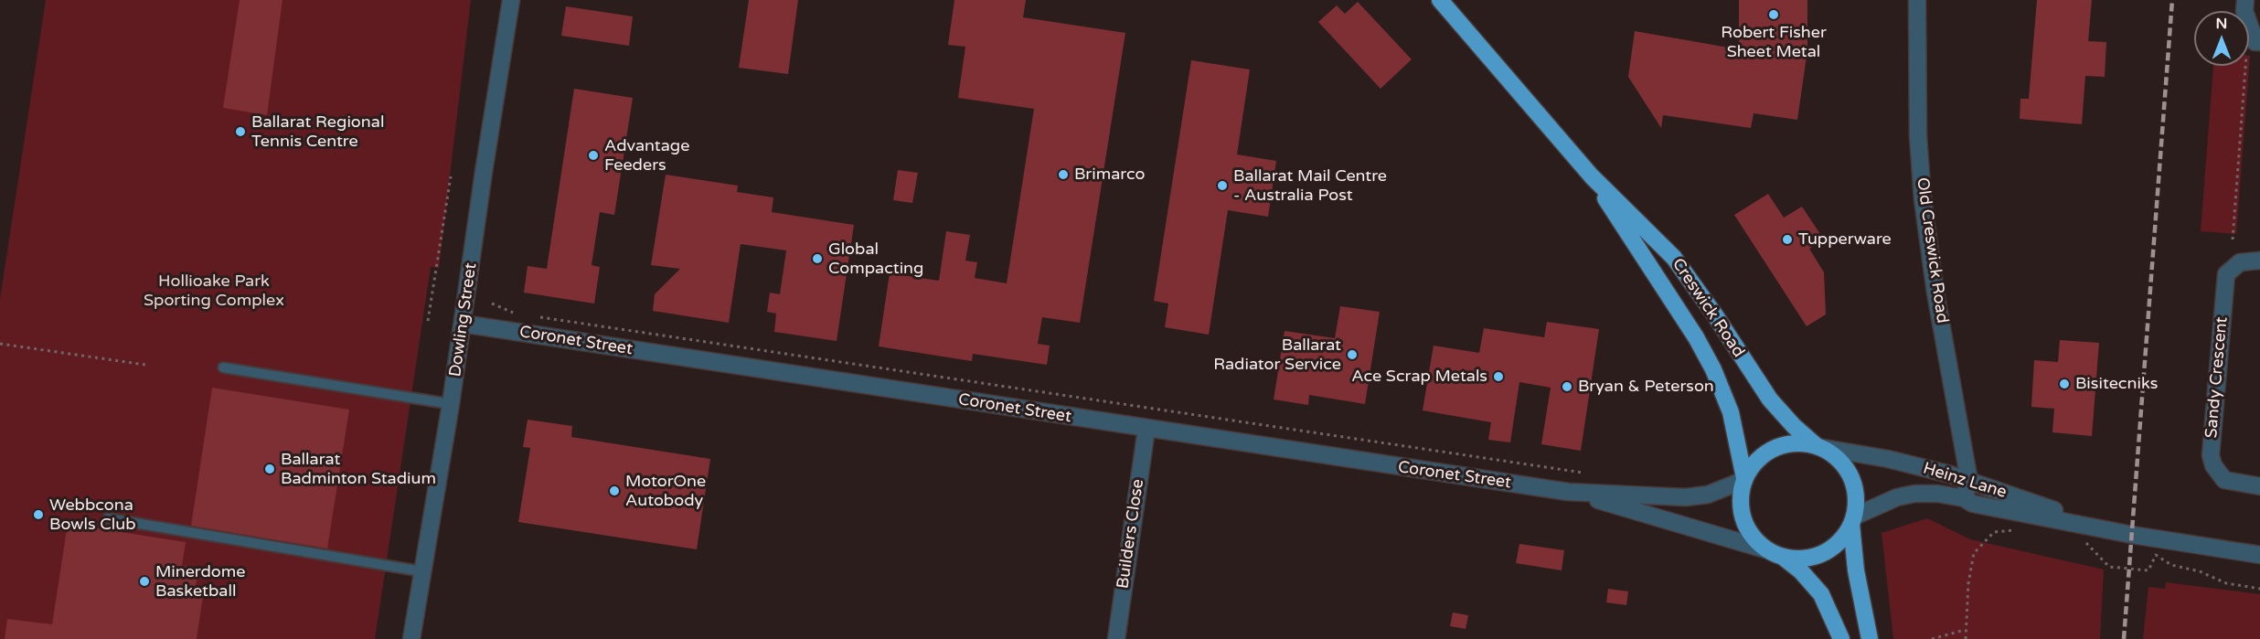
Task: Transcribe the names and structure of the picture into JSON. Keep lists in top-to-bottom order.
{
  "streets": {
    "highway": ["Creswick Road"],
    "street": [
      "Old Creswick Road",
      "Dowling Street",
      "Coronet Street",
      "Sandy Crescent",
      "Heinz Lane",
      "Builders Close"
    ]
  },
  "crossings": [
    ["Old Creswick Road", "Heinz Lane"],
    ["Creswick Road", "Coronet Street"],
    ["Creswick Road", "Heinz Lane"],
    ["Dowling Street", "Coronet Street"],
    ["Coronet Street", "Heinz Lane"],
    ["Coronet Street", "Builders Close"]
  ],
  "parks": ["Hollioake Park Sporting Complex"],
  "places": [
    "Robert Fisher Sheet Metal",
    "Ballarat Regional Tennis Centre",
    "Advantage Feeders",
    "Brimarco",
    "Ballarat Mail Centre - Australia Post",
    "Tupperware",
    "Global Compacting",
    "Ballarat Radiator Service",
    "Ace Scrap Metals",
    "Bisitecniks",
    "Bryan & Peterson",
    "Ballarat Badminton Stadium",
    "MotorOne Autobody",
    "Webbcona Bowls Club",
    "Minerdome Basketball"
  ],
  "north": "top"
}
